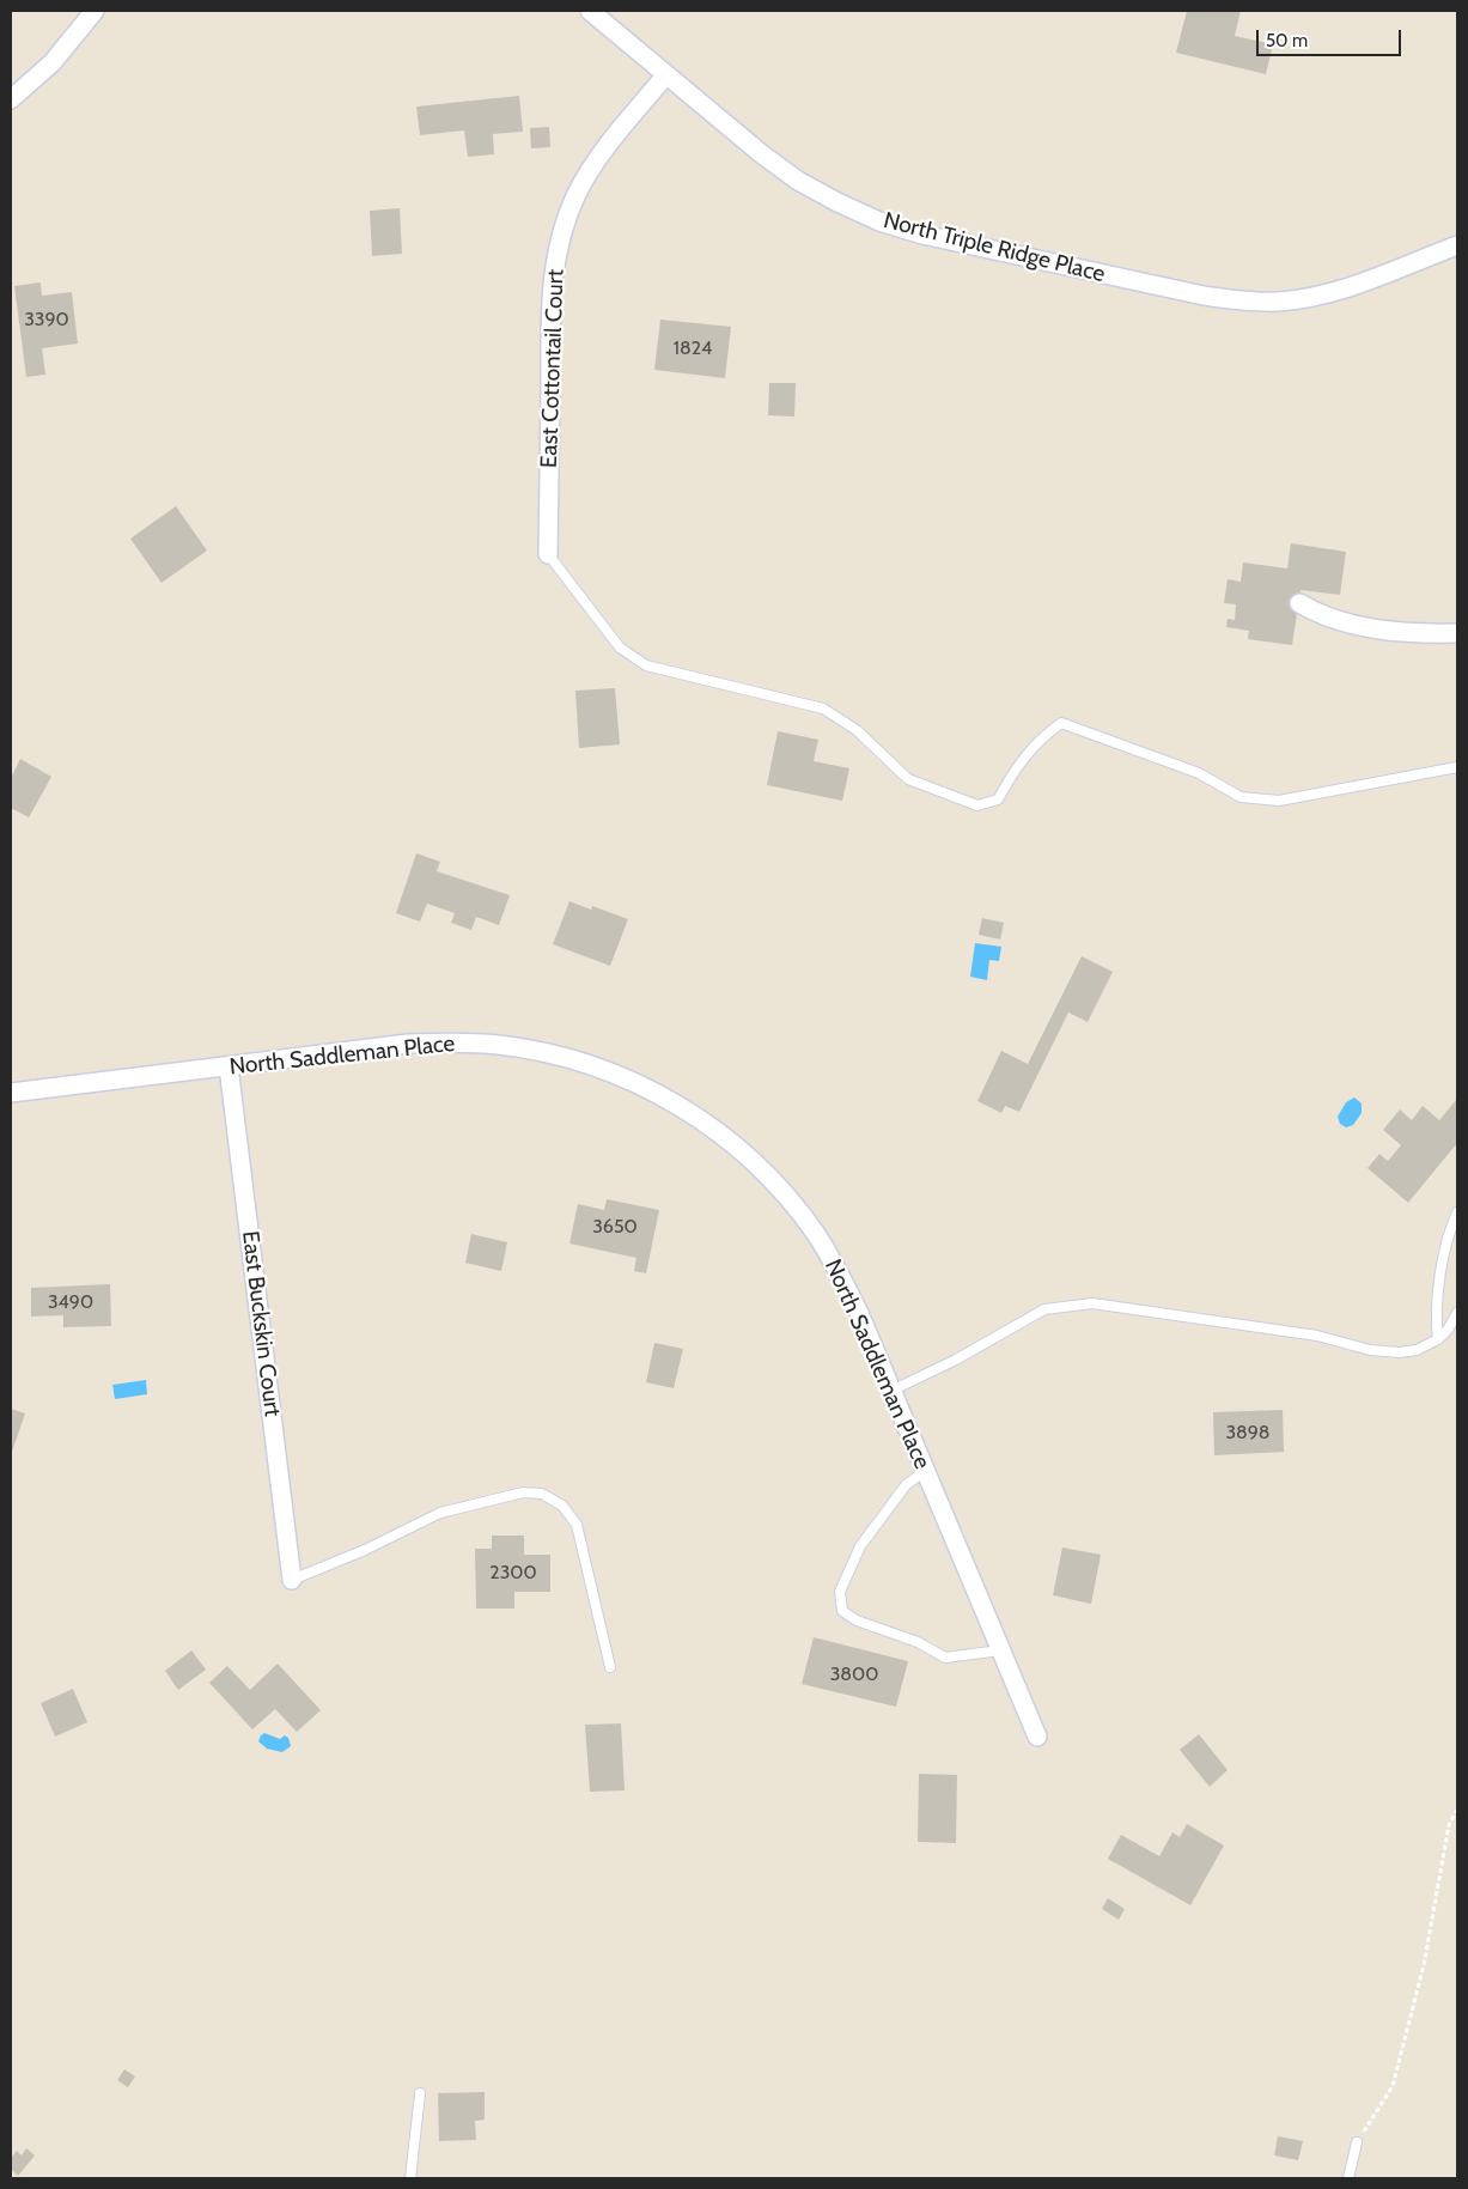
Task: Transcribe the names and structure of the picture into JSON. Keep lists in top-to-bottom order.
{
  "streets": {
    "street": [
      "North Triple Ridge Place",
      "East Cottontail Court",
      "North Saddleman Place",
      "East Buckskin Court"
    ]
  },
  "crossings": [
    ["North Triple Ridge Place", "East Cottontail Court"],
    ["North Saddleman Place", "East Buckskin Court"]
  ],
  "house_numbers": [
    "3390",
    "1824",
    "3650",
    "3490",
    "3898",
    "2300",
    "3800"
  ],
  "scale_bar": "50 m"
}
